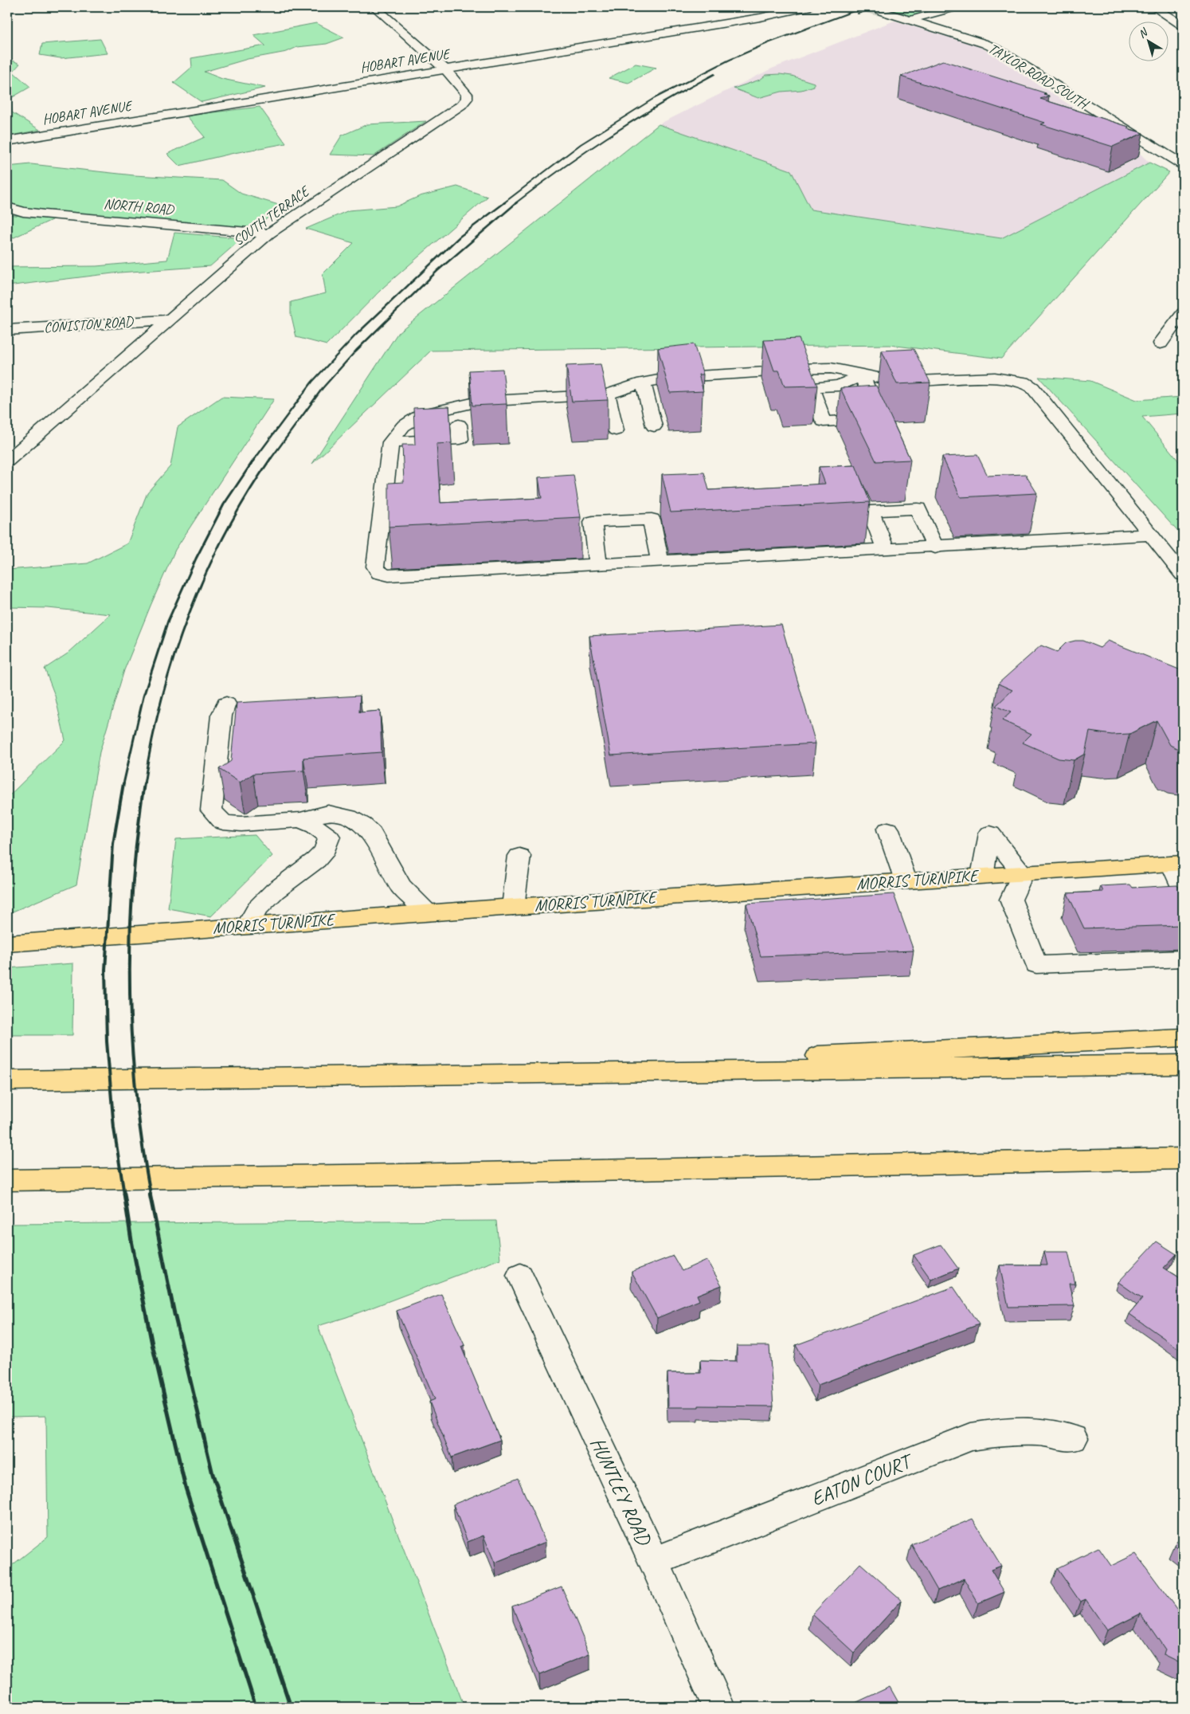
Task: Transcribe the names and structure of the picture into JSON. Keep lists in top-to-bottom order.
{
  "streets": {
    "main road": ["MORRIS TURNPIKE"],
    "street": [
      "HOBART AVENUE",
      "TAYLOR ROAD SOUTH",
      "NORTH ROAD",
      "SOUTH TERRACE",
      "CONISTON ROAD",
      "EATON COURT",
      "HUNTLEY ROAD"
    ]
  },
  "crossings": [
    ["HOBART AVENUE", "SOUTH TERRACE"],
    ["NORTH ROAD", "SOUTH TERRACE"],
    ["SOUTH TERRACE", "CONISTON ROAD"],
    ["EATON COURT", "HUNTLEY ROAD"]
  ],
  "north": "top left"
}
